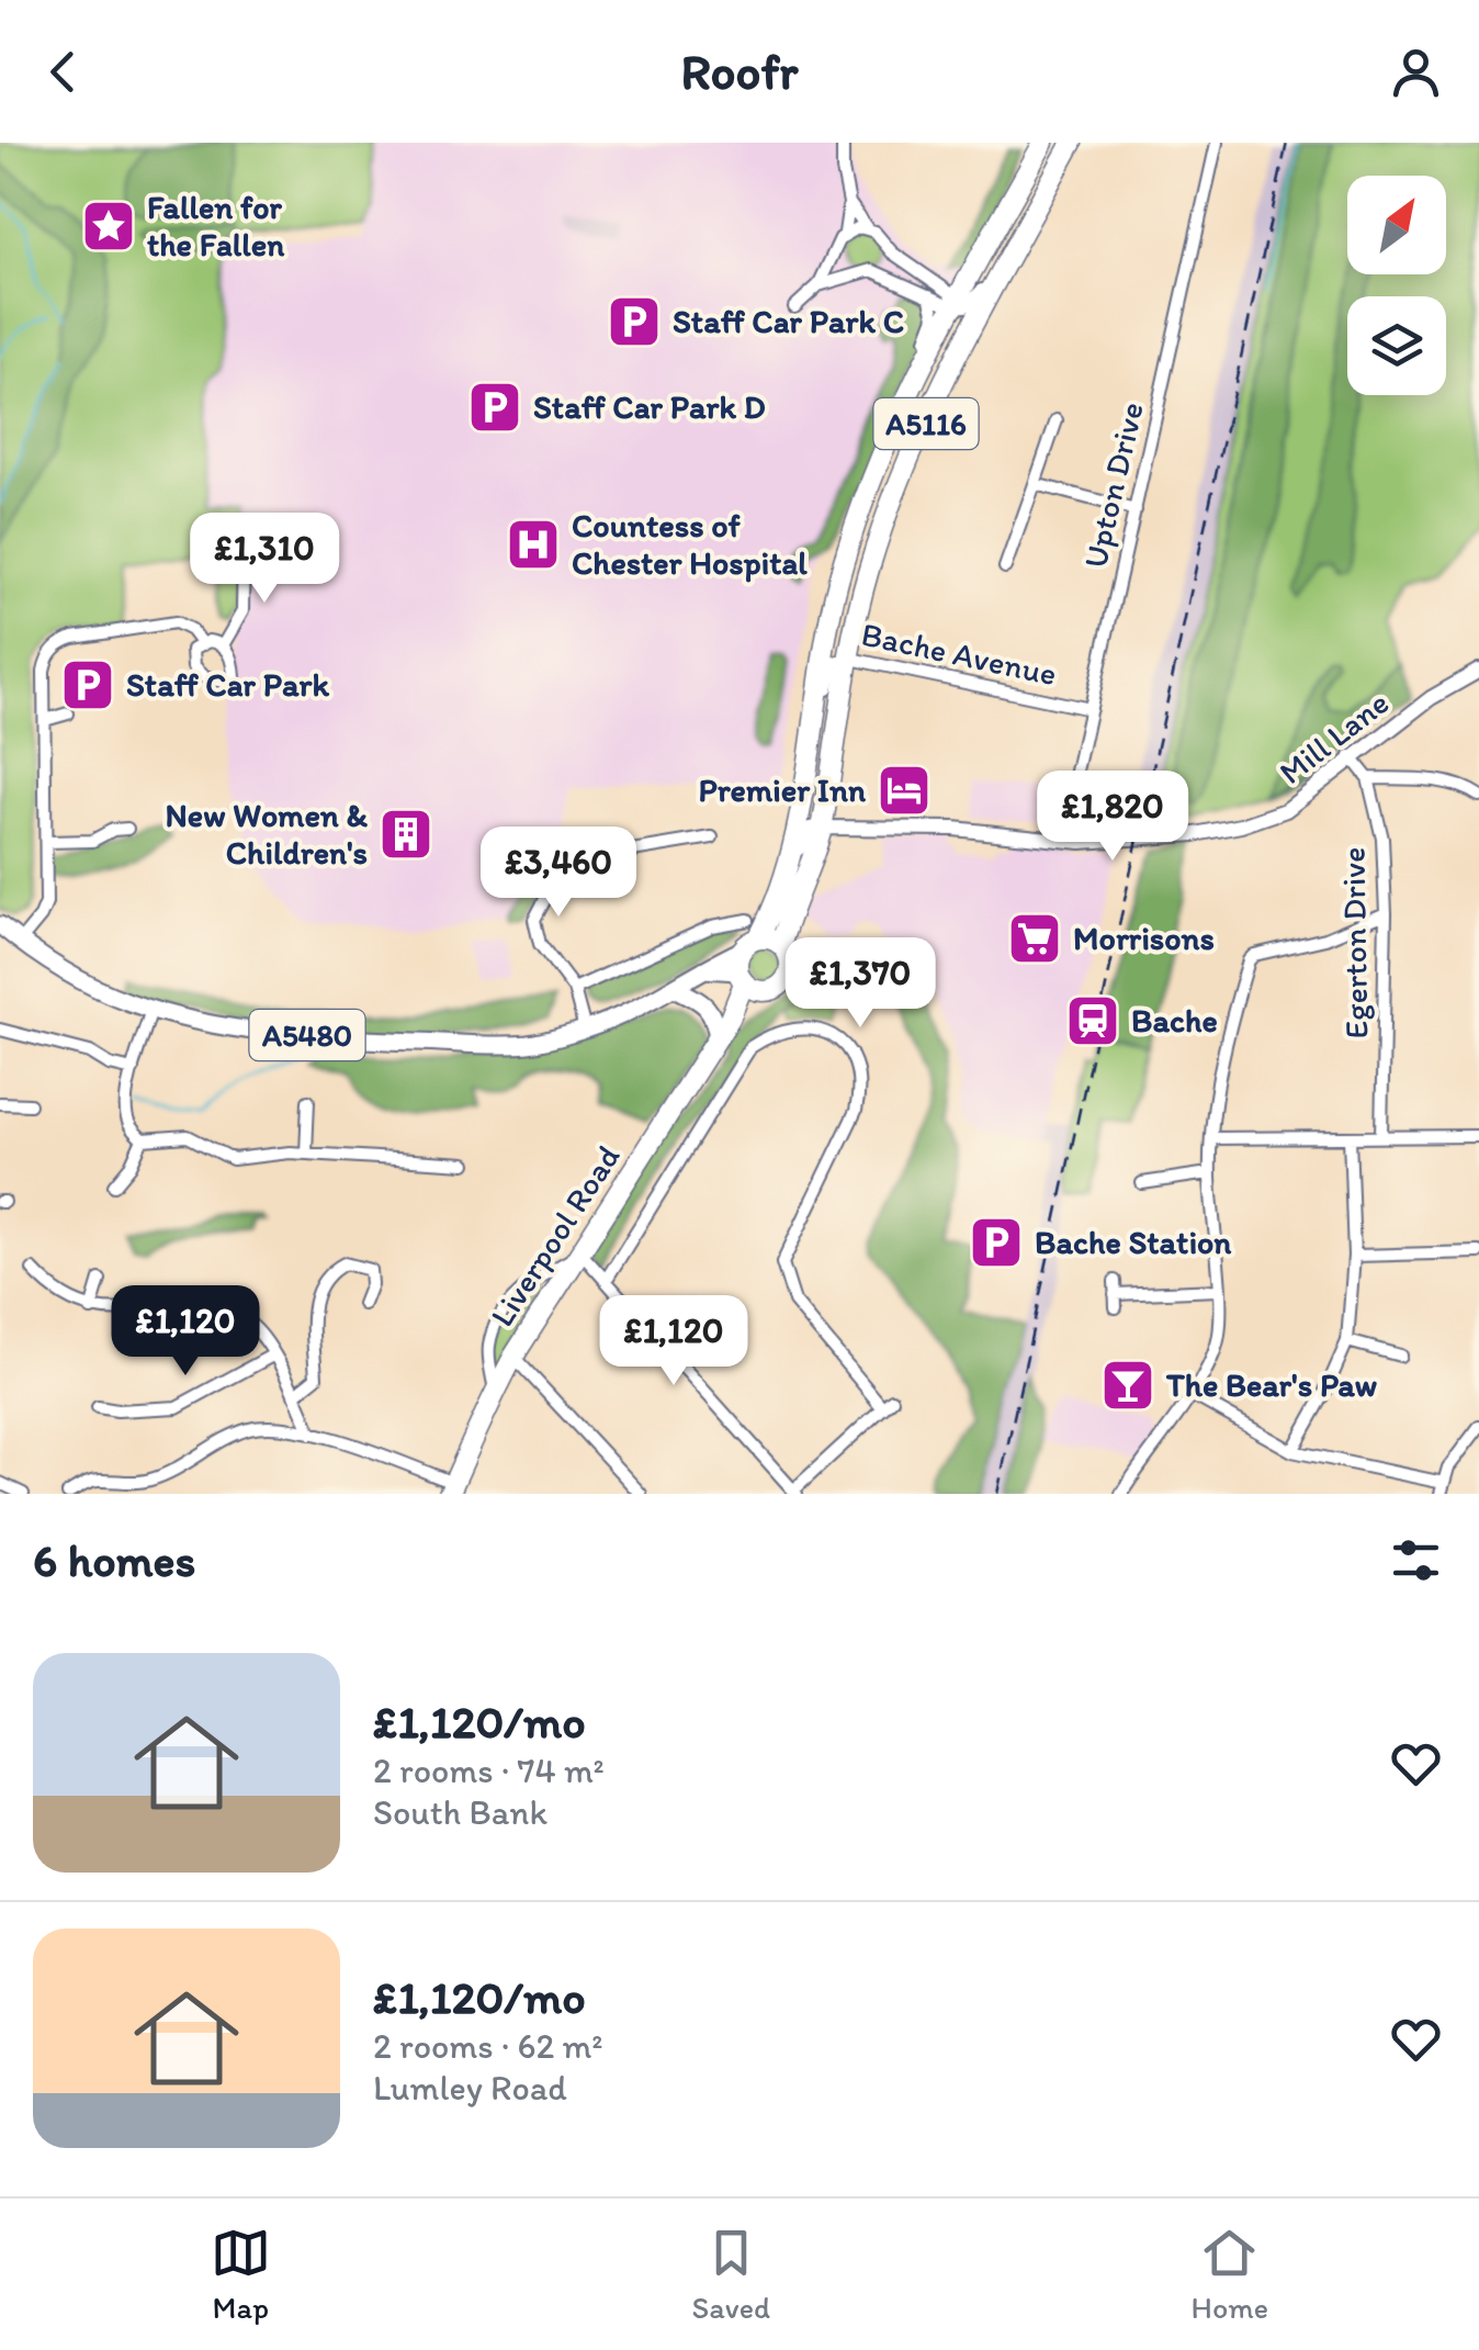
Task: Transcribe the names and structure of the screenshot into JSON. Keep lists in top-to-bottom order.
{
  "streets": {
    "highway": ["A5116", "Liverpool Road"],
    "main road": ["A5480"],
    "street": [
      "Upton Drive",
      "Bache Avenue",
      "Mill Lane",
      "Egerton Drive"
    ]
  },
  "crossings": [
    ["A5116", "Bache Avenue"],
    ["A5116", "Mill Lane"],
    ["A5116", "A5480"],
    ["A5116", "Liverpool Road"],
    ["Upton Drive", "Bache Avenue"],
    ["Upton Drive", "Mill Lane"],
    ["Mill Lane", "Egerton Drive"],
    ["A5480", "Liverpool Road"]
  ],
  "places": {
    "place": ["Fallen for the Fallen"],
    "parking": [
      "Staff Car Park C",
      "Staff Car Park D",
      "Staff Car Park",
      "Bache Station"
    ],
    "hospital": ["Countess of Chester Hospital"],
    "hotel": ["Premier Inn"],
    "building": ["New Women & Children's"],
    "supermarket": ["Morrisons"],
    "station": ["Bache"],
    "bar": ["The Bear's Paw"]
  },
  "north": "top right",
  "page": {
    "header": "Roofr",
    "price": [
      "£1,310",
      "£1,820",
      "£3,460",
      "£1,370",
      "£1,120",
      "£1,120"
    ],
    "heading": "6 homes",
    "list": [
      {
        "name": "£1,120/mo",
        "note": "2 rooms · 74 m² · South Bank"
      },
      {
        "name": "£1,120/mo",
        "note": "2 rooms · 62 m² · Lumley Road"
      }
    ],
    "tabs": ["Map", "Saved", "Home"]
  }
}
